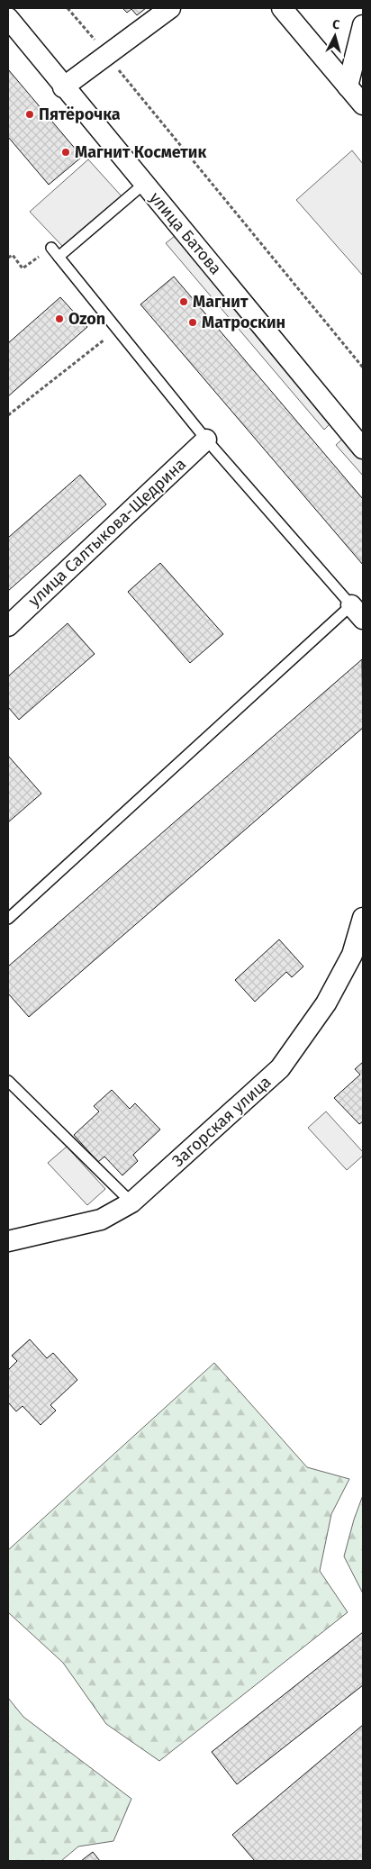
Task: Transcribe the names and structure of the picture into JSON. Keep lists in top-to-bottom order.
{
  "streets": {
    "street": ["улица Батова", "улица Салтыкова-Щедрина", "Загорская улица"]
  },
  "places": [
    "Пятёрочка",
    "Магнит Косметик",
    "Магнит",
    "Ozon",
    "Матроскин"
  ],
  "north": "top"
}
